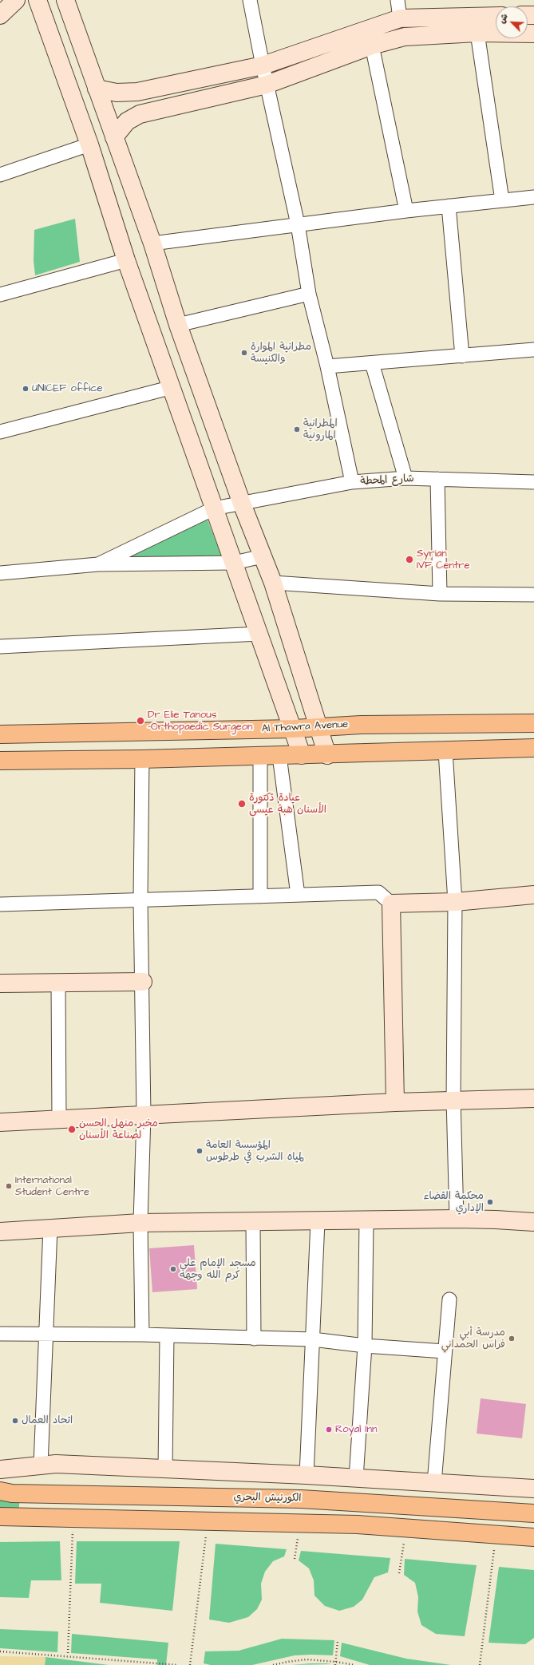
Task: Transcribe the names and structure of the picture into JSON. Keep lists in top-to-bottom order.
{
  "streets": {
    "main road": ["Al Thawra Avenue", "الكورنيش البحري"],
    "street": ["شارع المحطة"]
  },
  "places": [
    "مطرانية الموارة والكنيسة",
    "UNICEF office",
    "المطرانية المارونية",
    "Syrian IVF Centre",
    "Dr Elie Tanous -Orthopaedic Surgeon",
    "عيادة دّكتورة الأسنان هبة عيسى",
    "مخبر منهل الحسن لصناعة الأسنان",
    "المؤسسة العامة لمياه الشرب في طرطوس",
    "International Student Centre",
    "محكمة القضاء الإداري",
    "مسجد الإمام علي كرم الله وجهه",
    "مدرسة أبي فراس الحمداني",
    "اتحاد العمال",
    "Royal Inn"
  ],
  "north": "top left"
}
